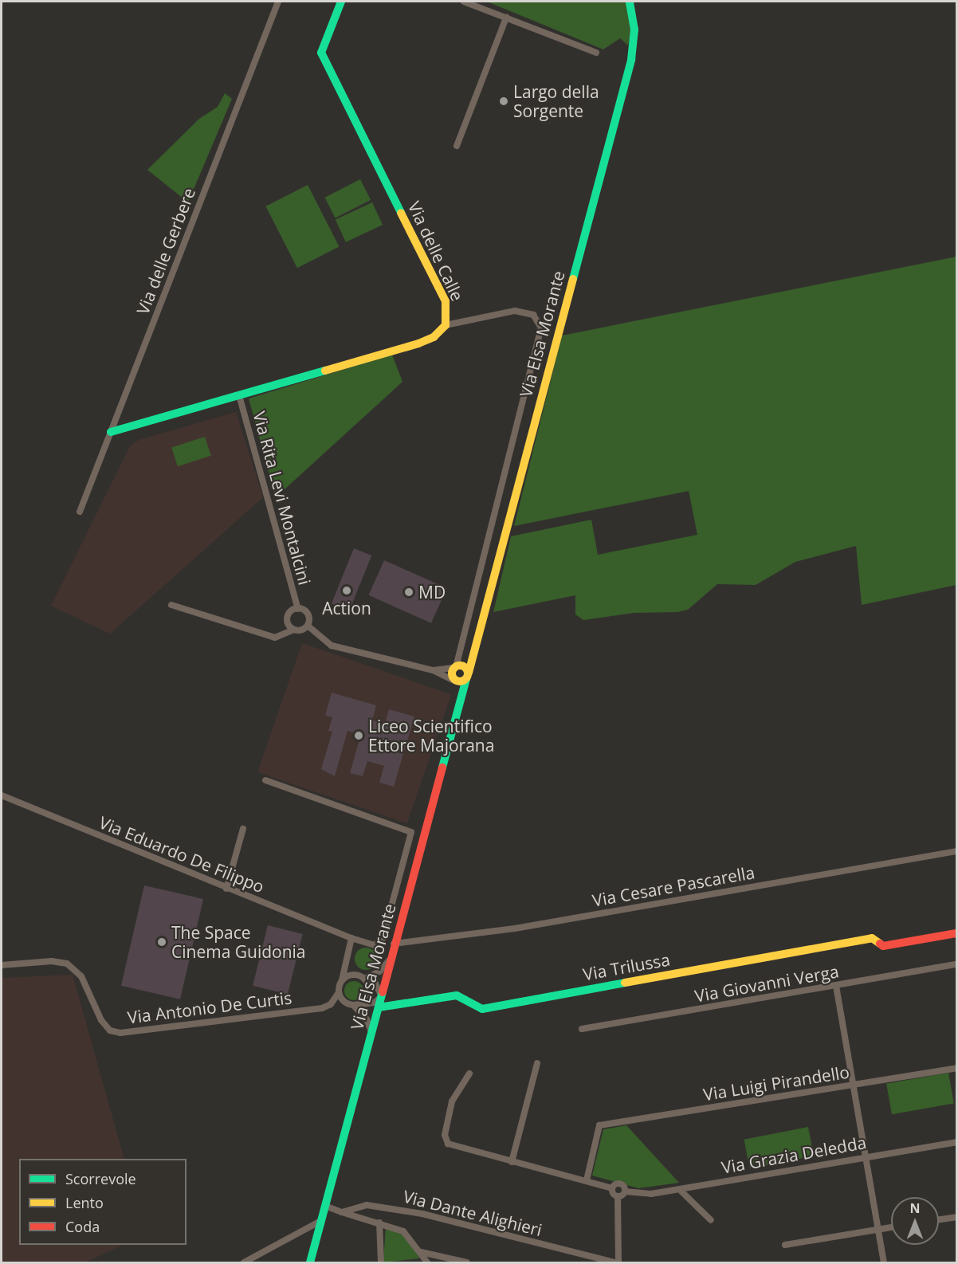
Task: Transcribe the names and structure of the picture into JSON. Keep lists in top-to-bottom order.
{
  "streets": {
    "street": [
      "Via delle Gerbere",
      "Via delle Calle",
      "Via Elsa Morante",
      "Via Rita Levi Montalcini",
      "Via Eduardo De Filippo",
      "Via Cesare Pascarella",
      "Via Trilussa",
      "Via Giovanni Verga",
      "Via Antonio De Curtis",
      "Via Luigi Pirandello",
      "Via Grazia Deledda",
      "Via Dante Alighieri"
    ]
  },
  "crossings": [
    ["Via delle Gerbere", "Via delle Calle"],
    ["Via delle Calle", "Via Rita Levi Montalcini"],
    ["Via Elsa Morante", "Via Cesare Pascarella"],
    ["Via Elsa Morante", "Via Trilussa"]
  ],
  "places": [
    "Largo della Sorgente",
    "Action",
    "MD",
    "Liceo Scientifico Ettore Majorana",
    "The Space Cinema Guidonia"
  ],
  "legend": ["Scorrevole", "Lento", "Coda"],
  "north": "top"
}
